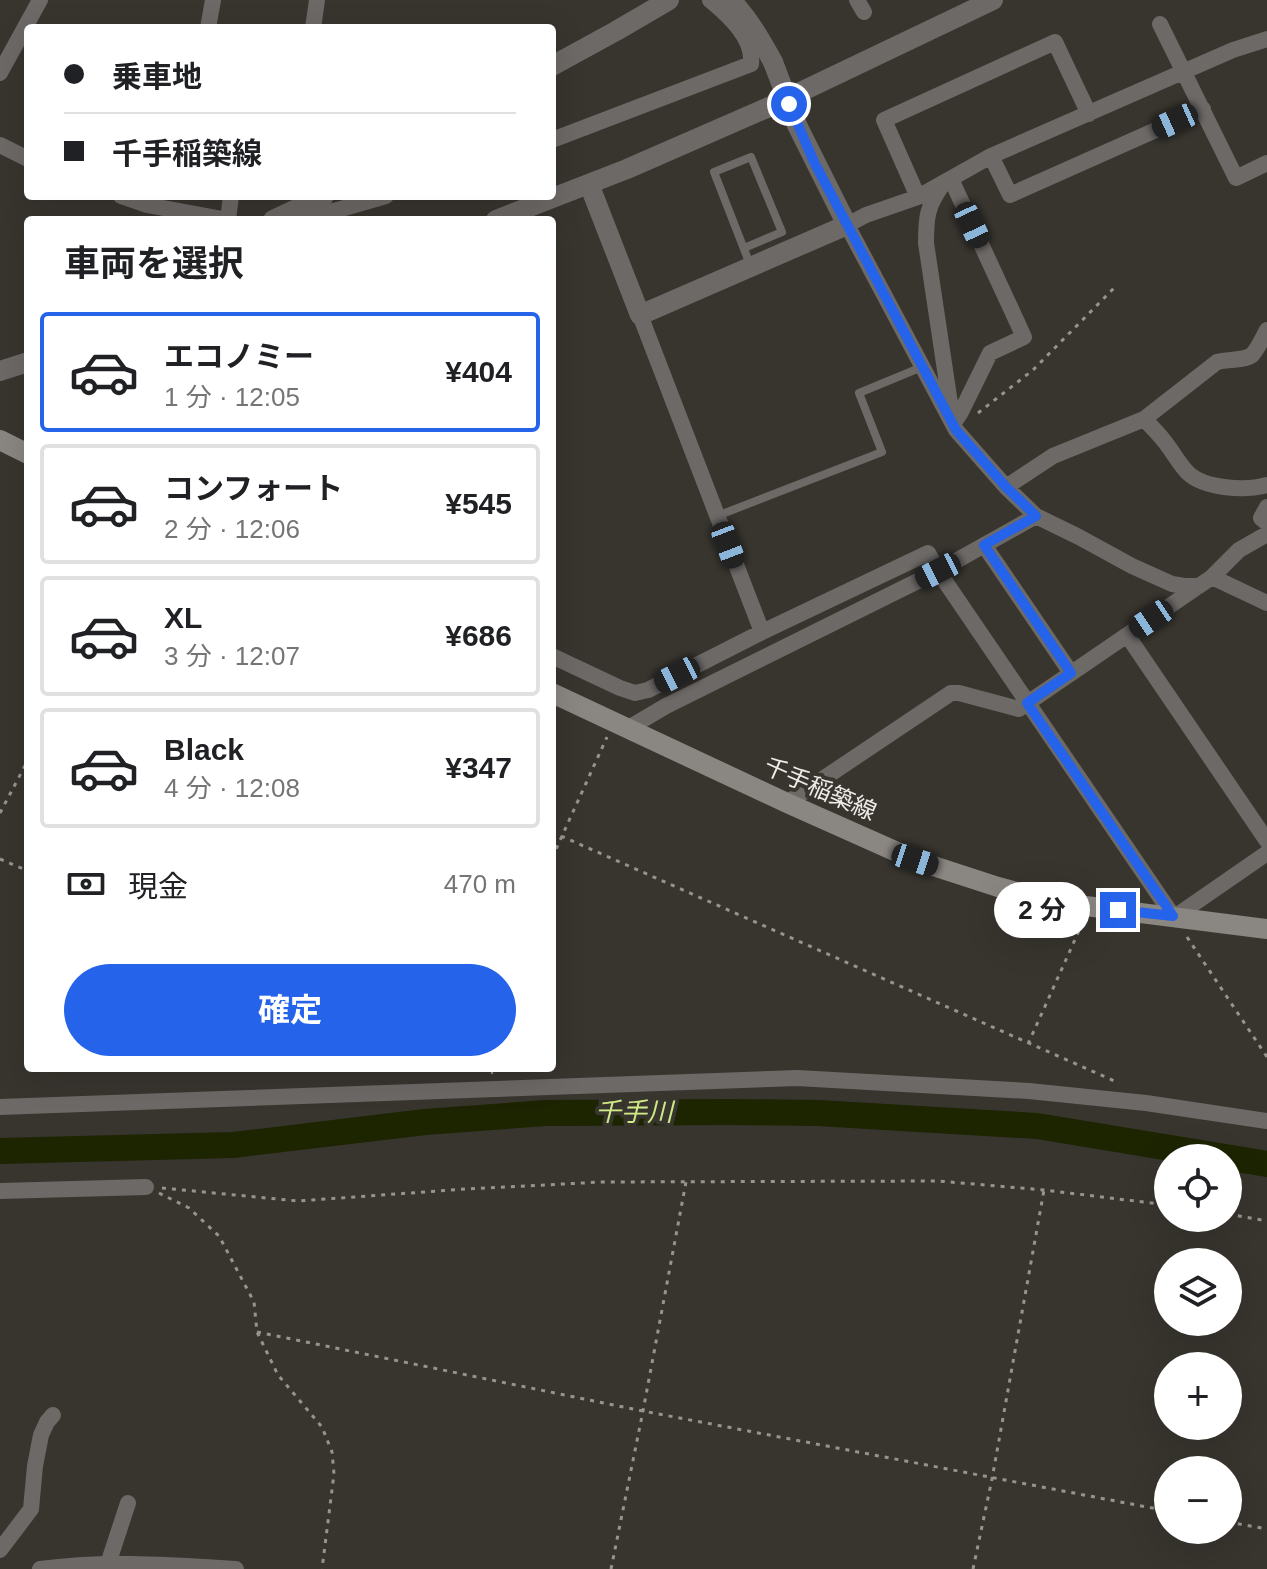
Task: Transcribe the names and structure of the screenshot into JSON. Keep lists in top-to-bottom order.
{
  "streets": {
    "main road": ["千手稲築線"]
  },
  "water": ["千手川"],
  "page": {
    "banner": ["乗車地", "千手稲築線"],
    "heading": "車両を選択",
    "list": [
      {
        "name": "エコノミー",
        "note": "1 分 · 12:05",
        "value": "¥404"
      },
      {
        "name": "コンフォート",
        "note": "2 分 · 12:06",
        "value": "¥545"
      },
      {
        "name": "XL",
        "note": "3 分 · 12:07",
        "value": "¥686"
      },
      {
        "name": "Black",
        "note": "4 分 · 12:08",
        "value": "¥347"
      }
    ],
    "pay": ["現金", "470 m"],
    "bubble": "2 分",
    "buttons": "確定",
    "map_buttons": ["+", "−"]
  }
}
